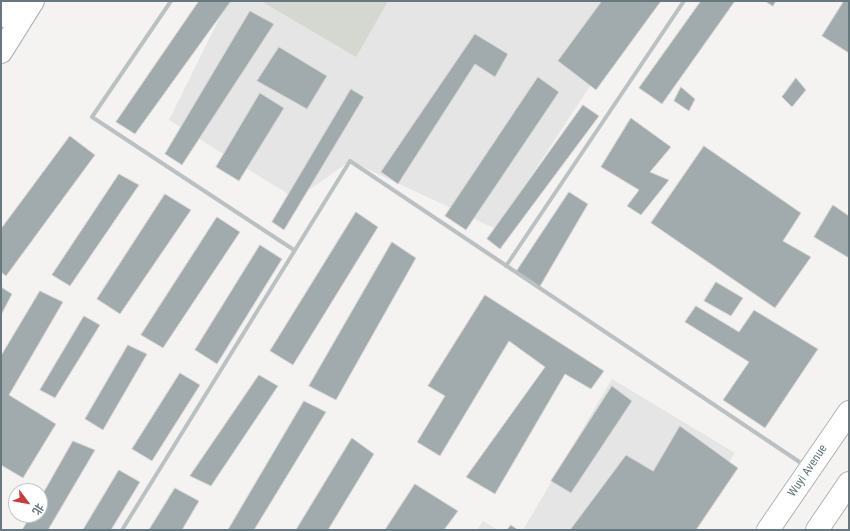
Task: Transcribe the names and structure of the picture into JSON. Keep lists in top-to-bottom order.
{
  "streets": {
    "main road": ["Wuyi Avenue"]
  },
  "north": "bottom right"
}
